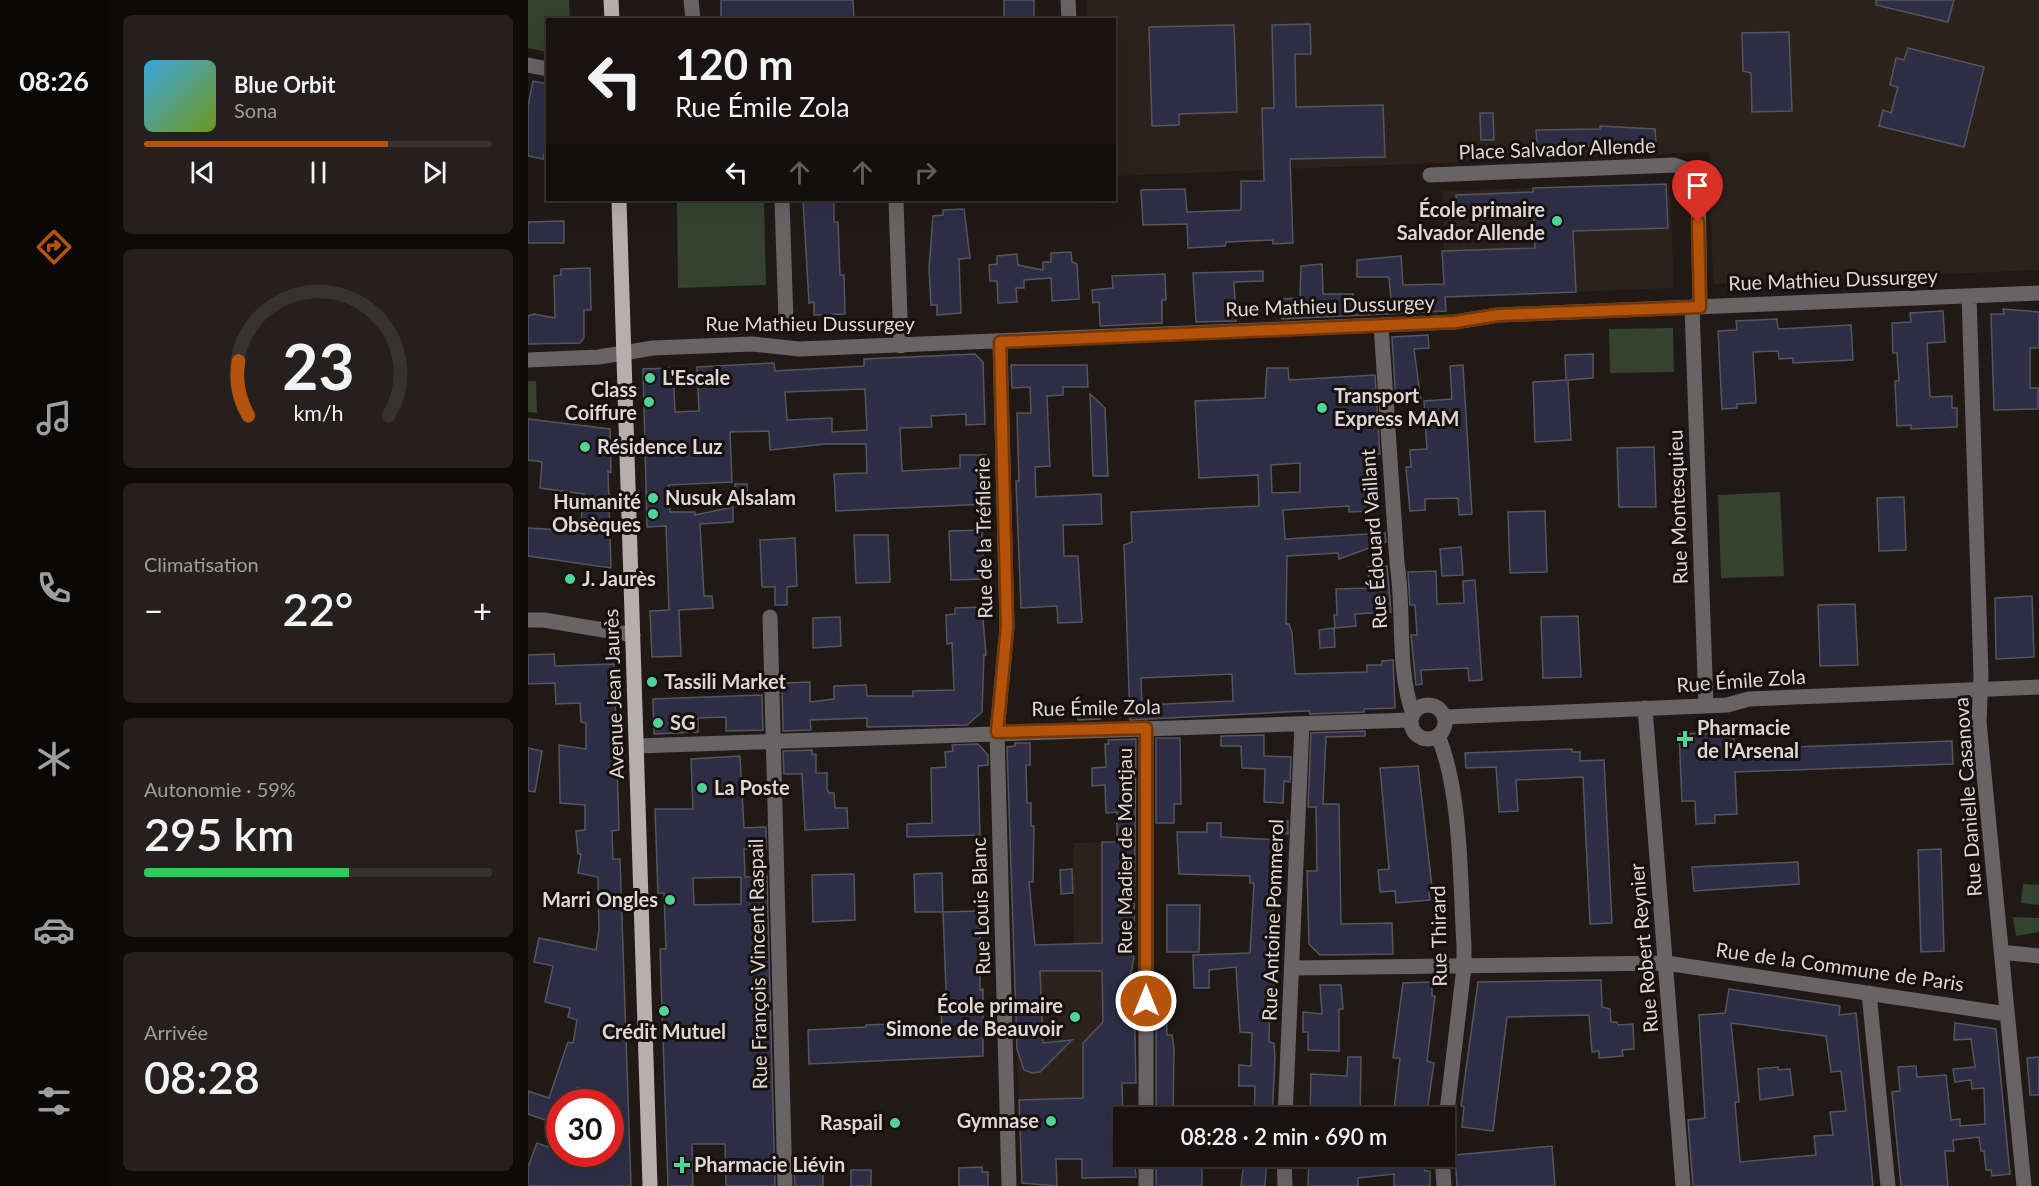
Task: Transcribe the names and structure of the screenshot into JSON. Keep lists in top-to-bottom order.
{
  "streets": {
    "main road": ["Avenue Jean Jaurès"],
    "street": [
      "Place Salvador Allende",
      "Rue Mathieu Dussurgey",
      "Rue Montesquieu",
      "Rue de la Tréfilerie",
      "Rue Édouard Vaillant",
      "Rue Émile Zola",
      "Rue Danielle Casanova",
      "Rue Madier de Montjau",
      "Rue Louis Blanc",
      "Rue Antoine Pommerol",
      "Rue Thirard",
      "Rue Robert Reynier",
      "Rue François Vincent Raspail",
      "Rue de la Commune de Paris"
    ]
  },
  "crossings": [
    ["Place Salvador Allende", "Rue Mathieu Dussurgey"],
    ["Place Salvador Allende", "Rue Montesquieu"],
    ["Rue Mathieu Dussurgey", "Rue Montesquieu"],
    ["Rue Mathieu Dussurgey", "Rue de la Tréfilerie"],
    ["Rue Mathieu Dussurgey", "Rue Édouard Vaillant"],
    ["Rue Mathieu Dussurgey", "Avenue Jean Jaurès"],
    ["Rue Mathieu Dussurgey", "Rue Danielle Casanova"],
    ["Rue Montesquieu", "Rue Émile Zola"],
    ["Rue de la Tréfilerie", "Rue Émile Zola"],
    ["Rue de la Tréfilerie", "Rue Louis Blanc"],
    ["Rue Édouard Vaillant", "Rue Émile Zola"],
    ["Rue Édouard Vaillant", "Rue Thirard"],
    ["Rue Émile Zola", "Avenue Jean Jaurès"],
    ["Rue Émile Zola", "Rue Danielle Casanova"],
    ["Rue Émile Zola", "Rue Madier de Montjau"],
    ["Rue Émile Zola", "Rue Louis Blanc"],
    ["Rue Émile Zola", "Rue Antoine Pommerol"],
    ["Rue Émile Zola", "Rue Thirard"],
    ["Rue Émile Zola", "Rue Robert Reynier"],
    ["Rue Émile Zola", "Rue François Vincent Raspail"],
    ["Rue Danielle Casanova", "Rue de la Commune de Paris"],
    ["Rue Antoine Pommerol", "Rue de la Commune de Paris"],
    ["Rue Thirard", "Rue de la Commune de Paris"],
    ["Rue Robert Reynier", "Rue de la Commune de Paris"]
  ],
  "places": {
    "other": [
      "École primaire Salvador Allende",
      "L'Escale",
      "Class Coiffure",
      "Transport Express MAM",
      "Résidence Luz",
      "Nusuk Alsalam",
      "Humanité Obsèques",
      "J. Jaurès",
      "Tassili Market",
      "SG",
      "La Poste",
      "Marri Ongles",
      "Crédit Mutuel",
      "École primaire Simone de Beauvoir",
      "Gymnase",
      "Raspail"
    ],
    "health": ["Pharmacie de l'Arsenal", "Pharmacie Liévin"]
  },
  "page": {
    "tabs": "08:26",
    "turn": ["120 m", "Rue Émile Zola"],
    "song": ["Blue Orbit", "Sona"],
    "tile": [
      "Climatisation",
      ["Autonomie · 59%", "295 km"],
      ["Arrivée", "08:28"]
    ],
    "heat": ["−", "22°", "+"],
    "limit": "30",
    "trip": "08:28 · 2 min · 690 m",
    "gauge": ["23", "km/h"]
  }
}
